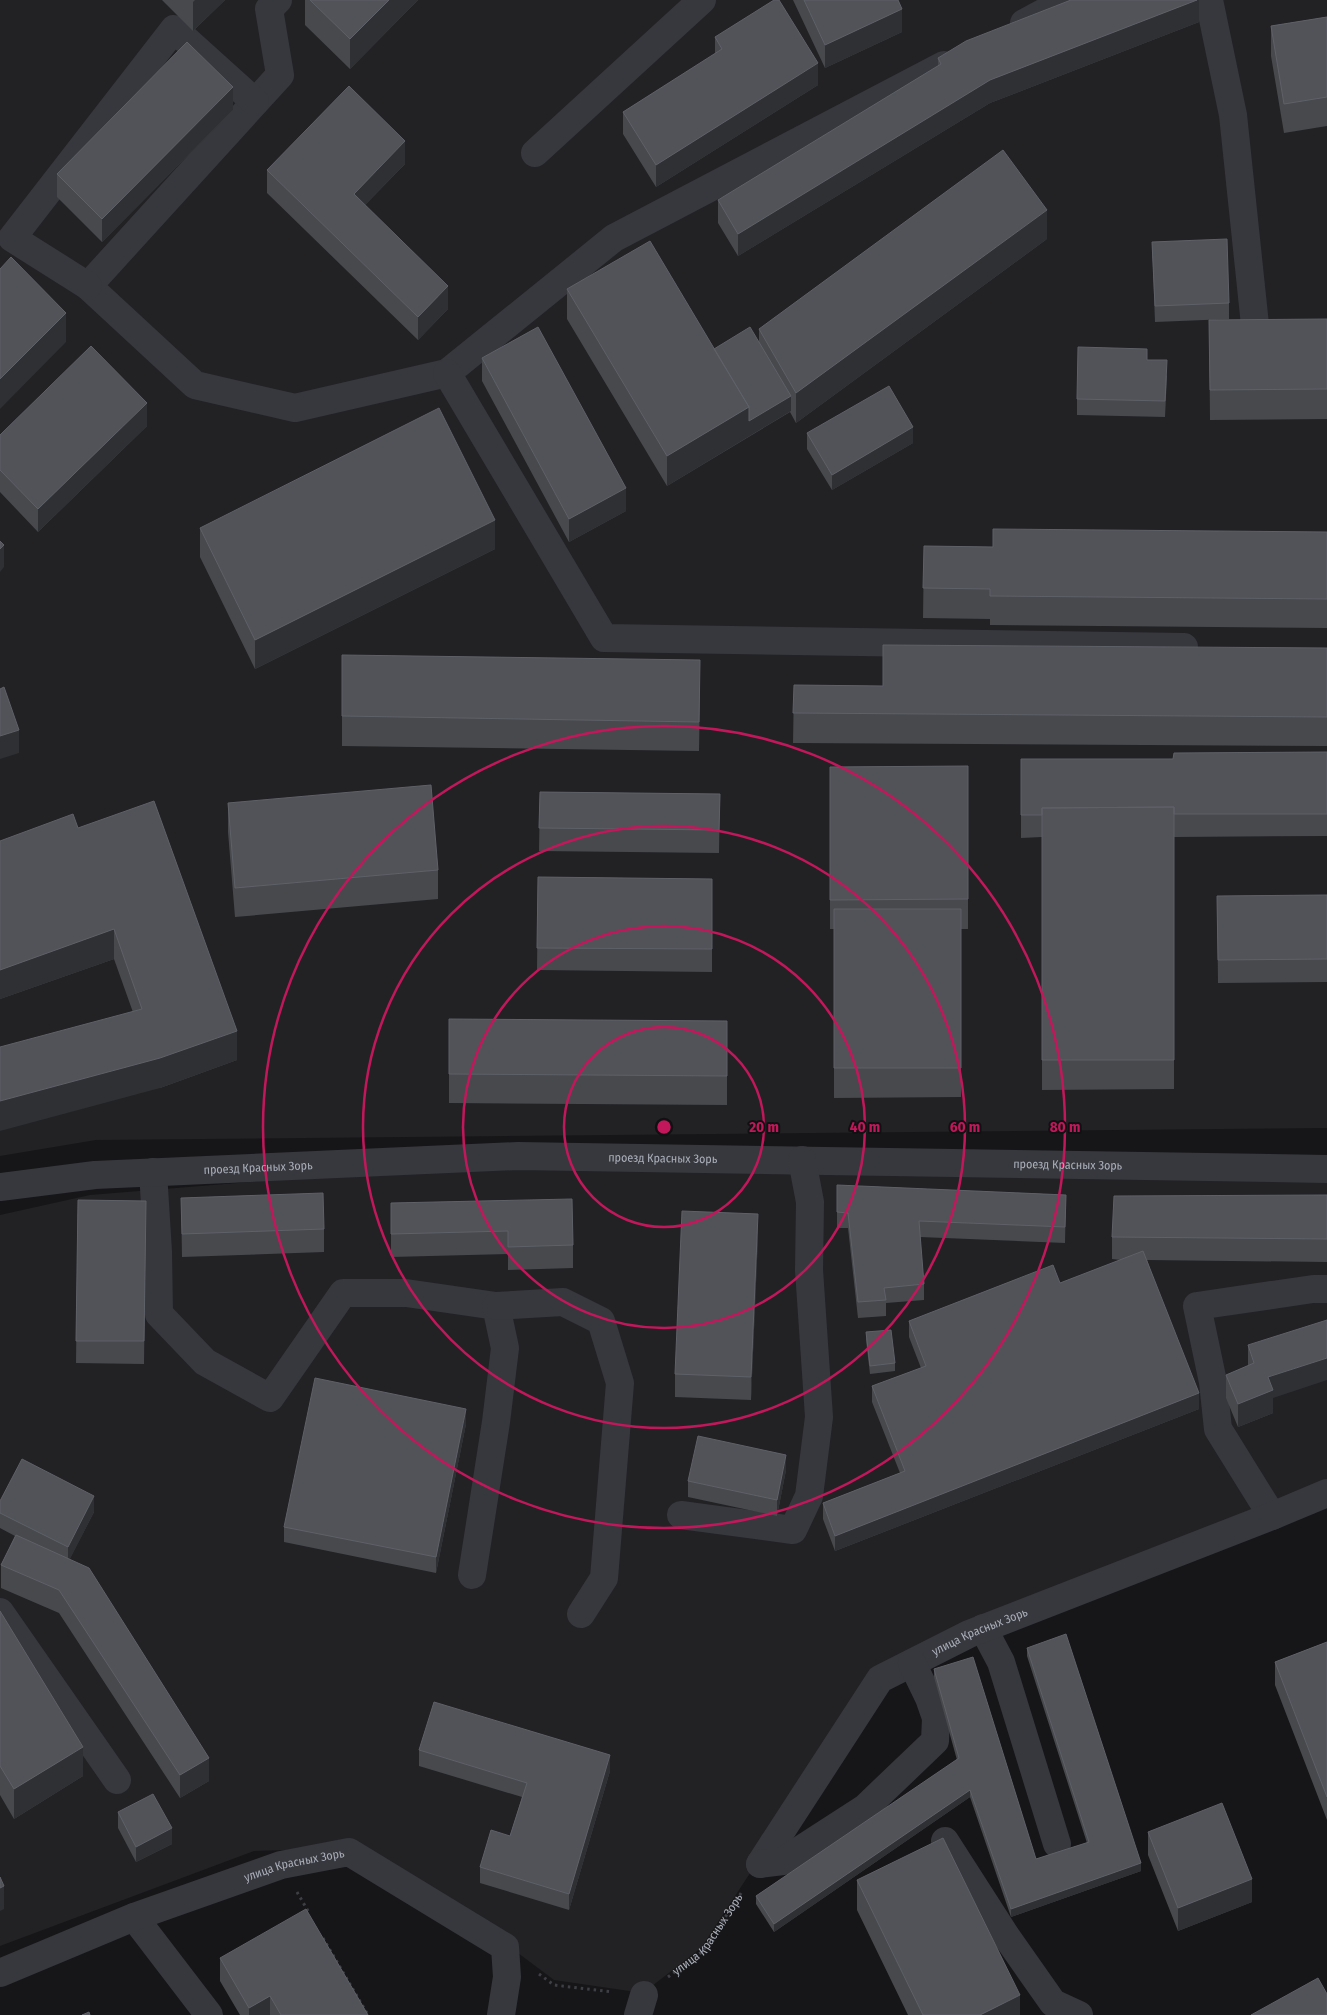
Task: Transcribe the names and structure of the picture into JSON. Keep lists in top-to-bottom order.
{
  "streets": {
    "street": ["проезд Красных Зорь", "улица Красных Зорь"]
  },
  "rings": [
    "20 m",
    "40 m",
    "60 m",
    "80 m"
  ]
}
